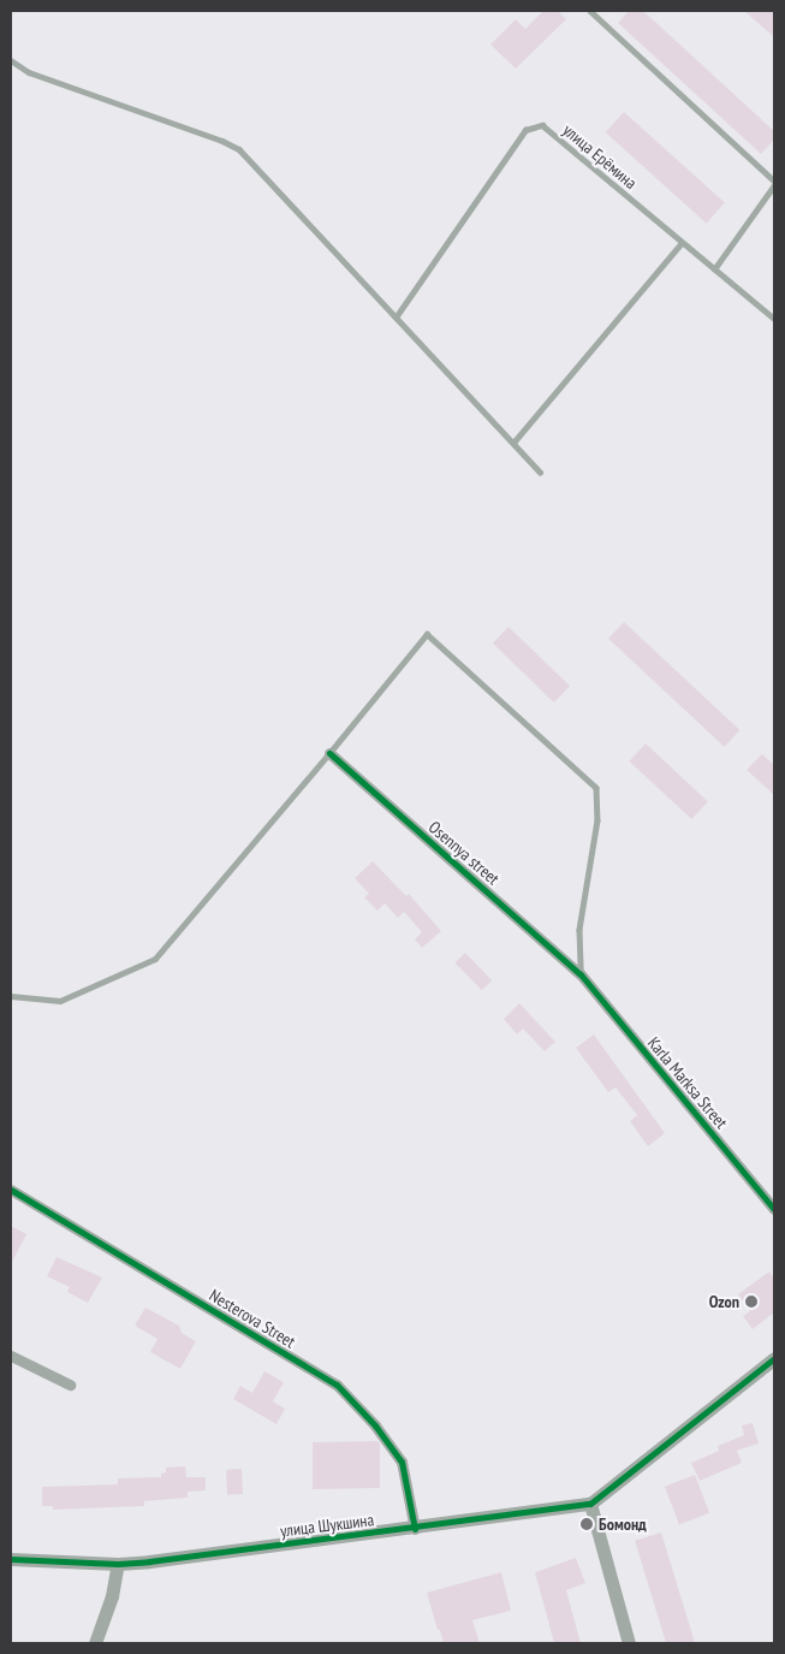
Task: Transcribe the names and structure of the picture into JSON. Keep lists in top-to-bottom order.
{
  "streets": {
    "street": [
      "Osennya street",
      "Karla Marksa Street",
      "Nesterova Street",
      "улица Шукшина"
    ],
    "lane": ["улица Ерёмина"]
  },
  "crossings": [
    ["Osennya street", "Karla Marksa Street"],
    ["Nesterova Street", "улица Шукшина"]
  ],
  "places": ["Ozon", "Бомонд"]
}
